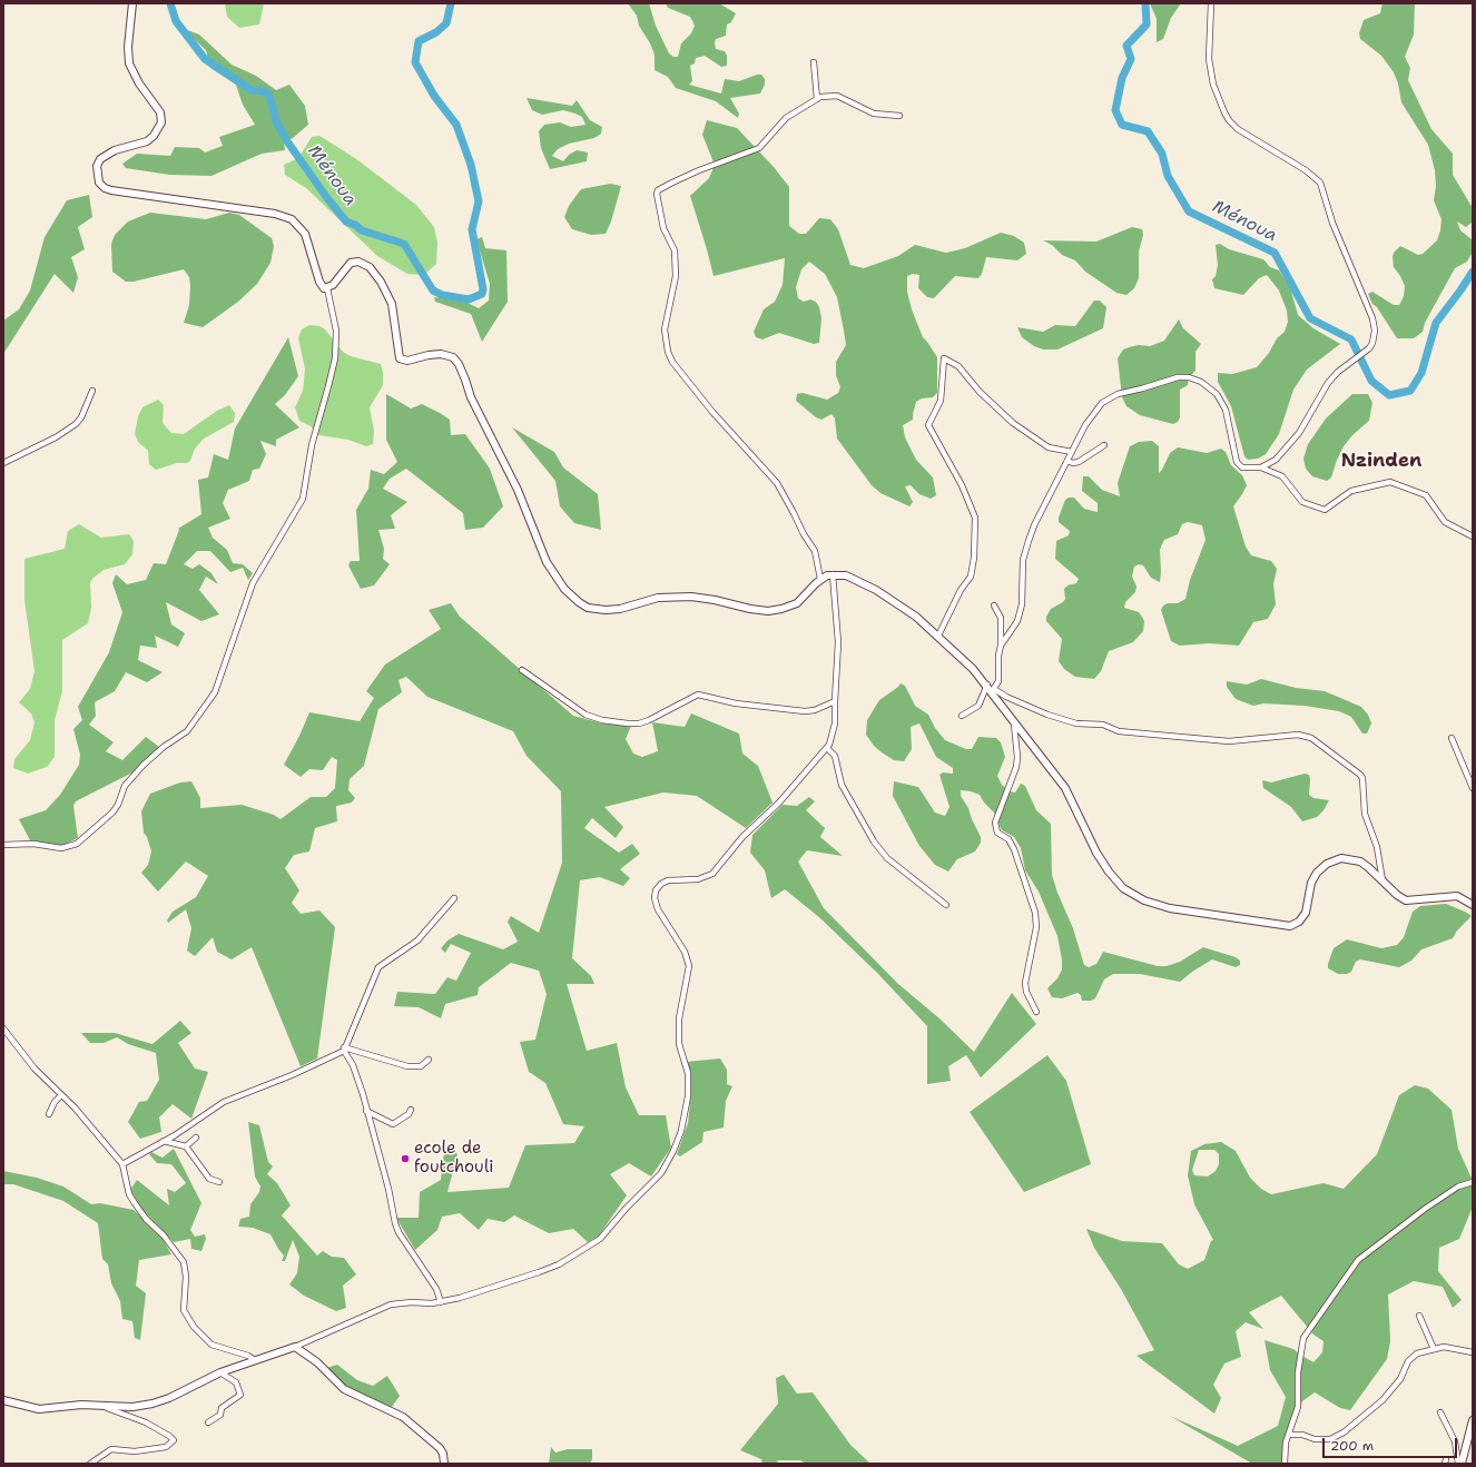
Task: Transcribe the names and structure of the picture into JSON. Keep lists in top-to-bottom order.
{
  "districts": ["Nzinden"],
  "water": ["Ménoua"],
  "places": ["ecole de foutchouli"],
  "scale_bar": "200 m"
}
